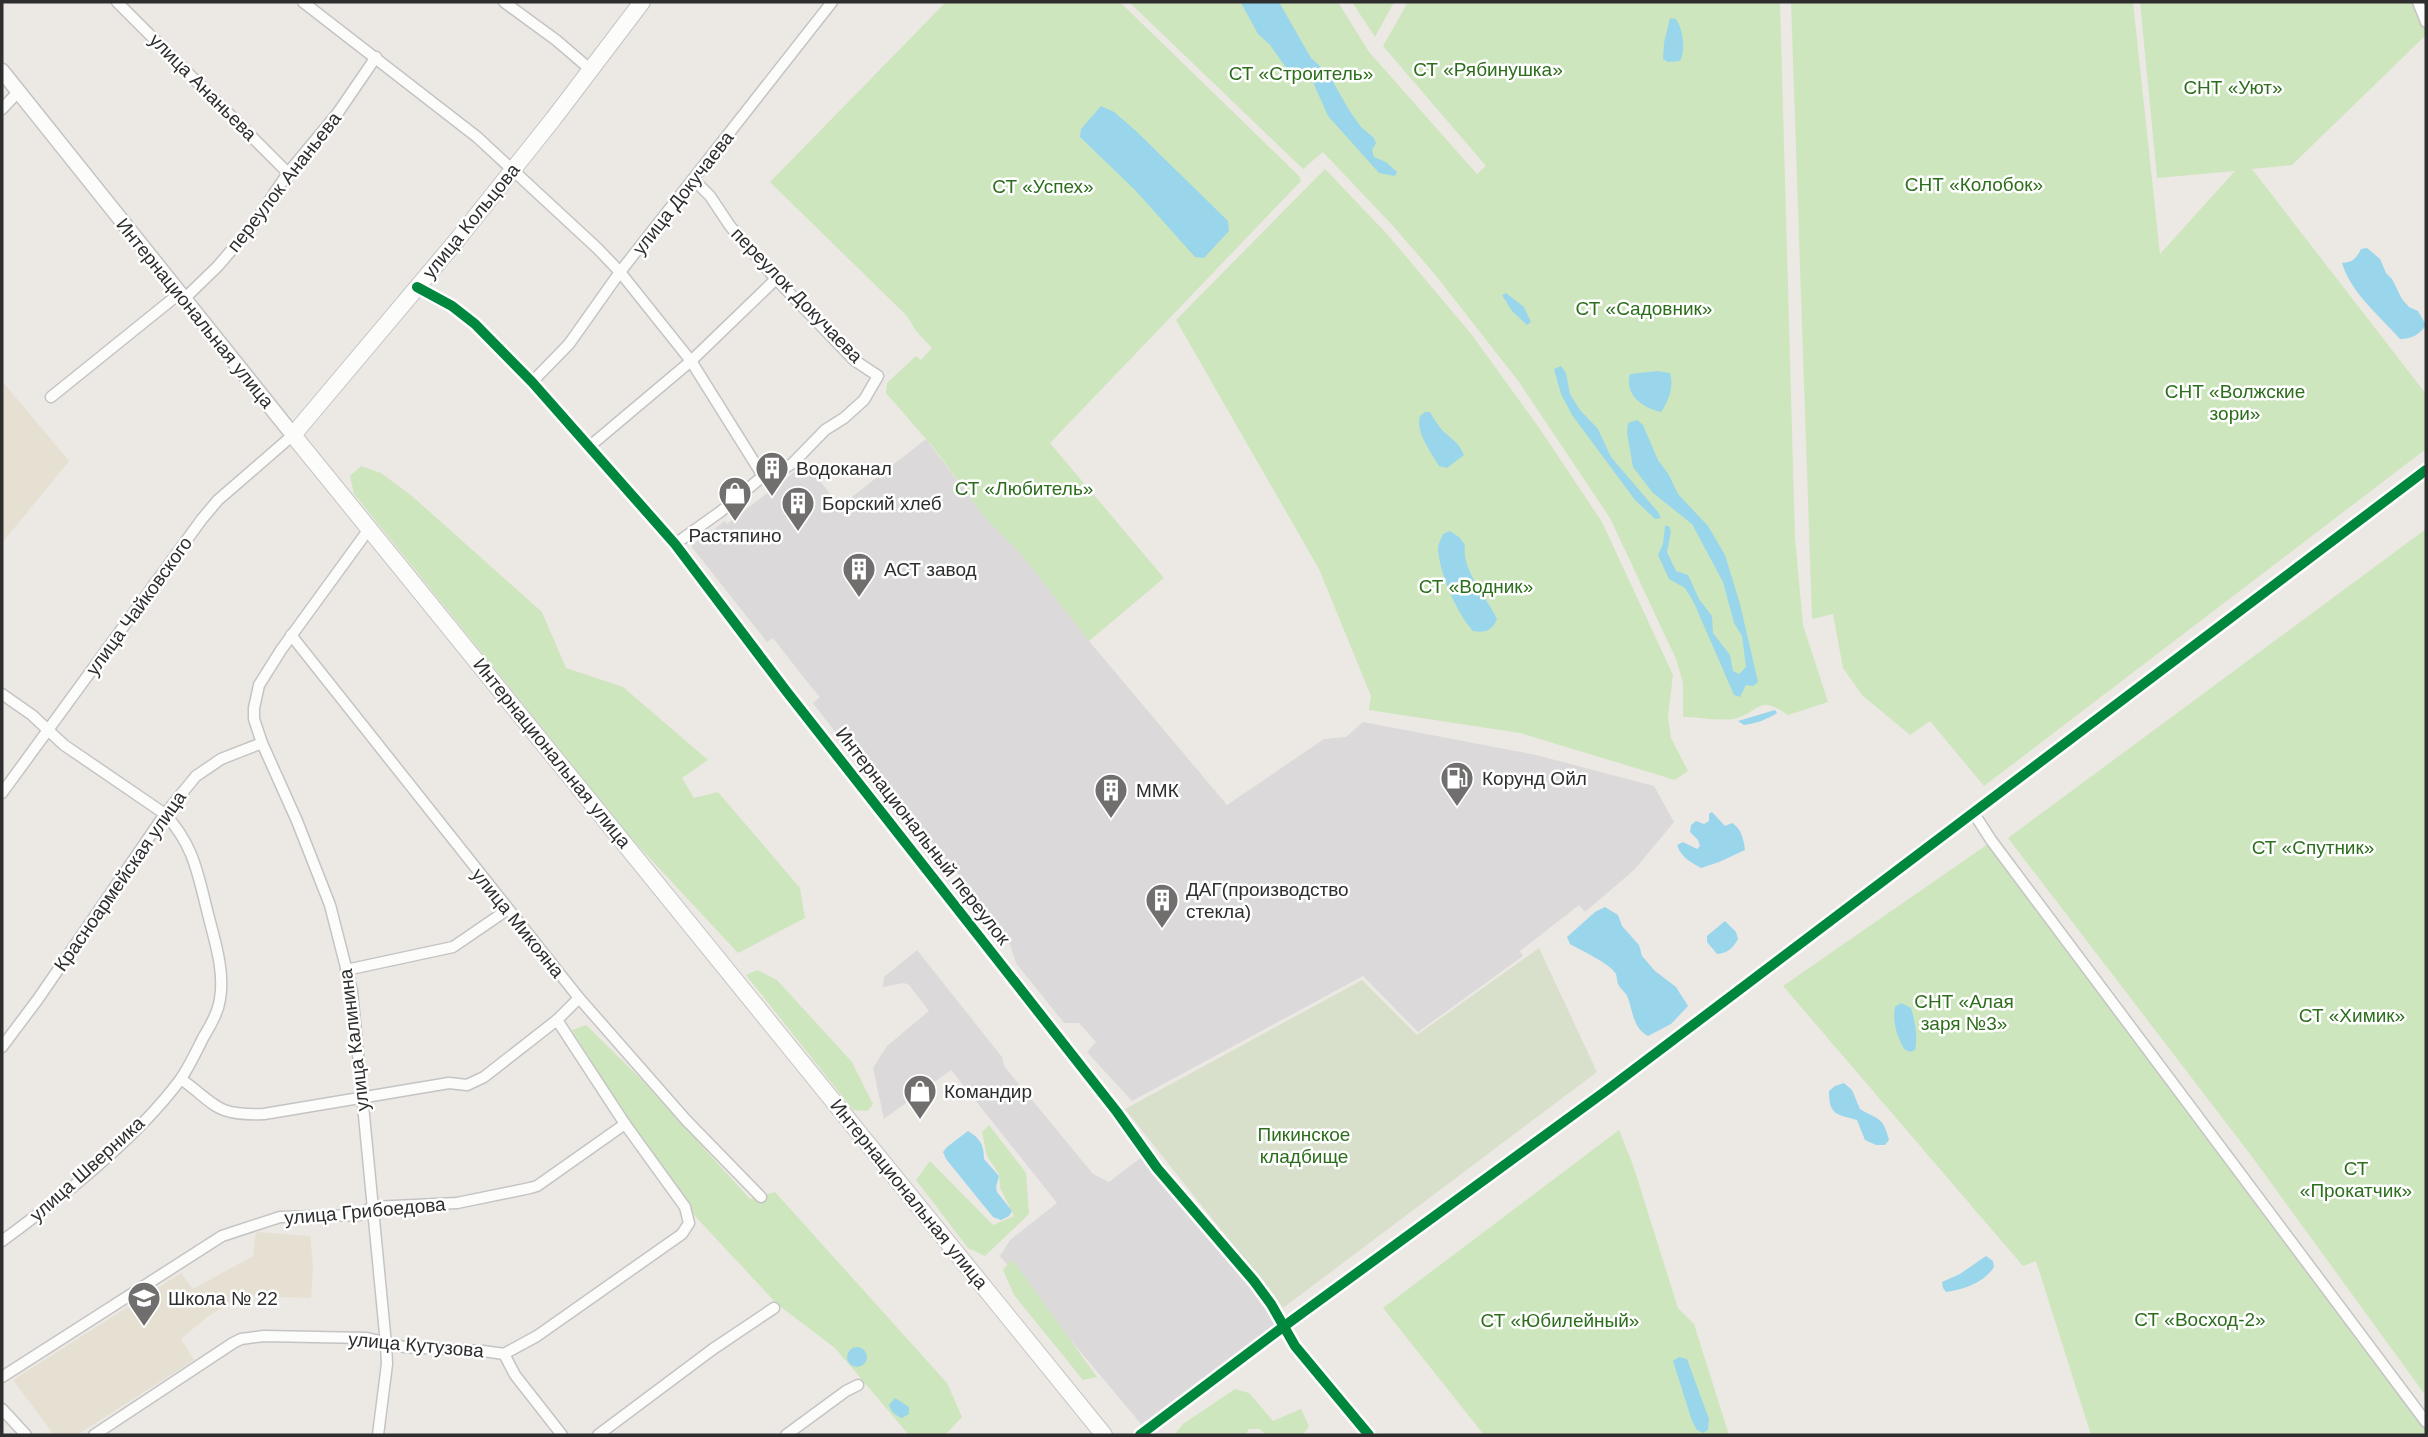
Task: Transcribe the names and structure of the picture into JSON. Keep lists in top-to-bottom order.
{
  "streets": {
    "main road": ["улица Кольцова", "Интернациональная улица"],
    "street": [
      "улица Ананьева",
      "переулок Ананьева",
      "улица Докучаева",
      "переулок Докучаева",
      "улица Чайковского",
      "Интернациональный переулок",
      "Красноармейская улица",
      "улица Микояна",
      "улица Калинина",
      "улица Шверника",
      "улица Грибоедова",
      "улица Кутузова"
    ]
  },
  "crossings": [
    ["улица Ананьева", "переулок Ананьева"],
    ["переулок Ананьева", "Интернациональная улица"],
    ["улица Докучаева", "переулок Докучаева"],
    ["улица Докучаева", "Интернациональный переулок"],
    ["улица Кольцова", "Интернациональная улица"],
    ["улица Кольцова", "улица Чайковского"],
    ["улица Кольцова", "Интернациональный переулок"],
    ["Интернациональная улица", "улица Чайковского"],
    ["Интернациональная улица", "улица Калинина"],
    ["улица Чайковского", "улица Шверника"],
    ["Красноармейская улица", "улица Калинина"],
    ["Красноармейская улица", "улица Шверника"],
    ["улица Микояна", "улица Калинина"],
    ["улица Калинина", "улица Грибоедова"],
    ["улица Калинина", "улица Кутузова"],
    ["улица Грибоедова", "улица Кутузова"]
  ],
  "parks": [
    "СТ «Рябинушка»",
    "СТ «Строитель»",
    "СНТ «Уют»",
    "СНТ «Колобок»",
    "СТ «Успех»",
    "СТ «Садовник»",
    "СНТ «Волжские зори»",
    "СТ «Любитель»",
    "СТ «Водник»",
    "СТ «Спутник»",
    "СНТ «Алая заря №3»",
    "СТ «Химик»",
    "Пикинское кладбище",
    "СТ «Прокатчик»",
    "СТ «Восход-2»",
    "СТ «Юбилейный»"
  ],
  "places": {
    "building": [
      "Водоканал",
      "Борский хлеб",
      "АСТ завод",
      "ММК",
      "ДАГ(производство стекла)"
    ],
    "shop": ["Растяпино", "Командир"],
    "fuel station": ["Корунд Ойл"],
    "school or university": ["Школа № 22"]
  }
}
